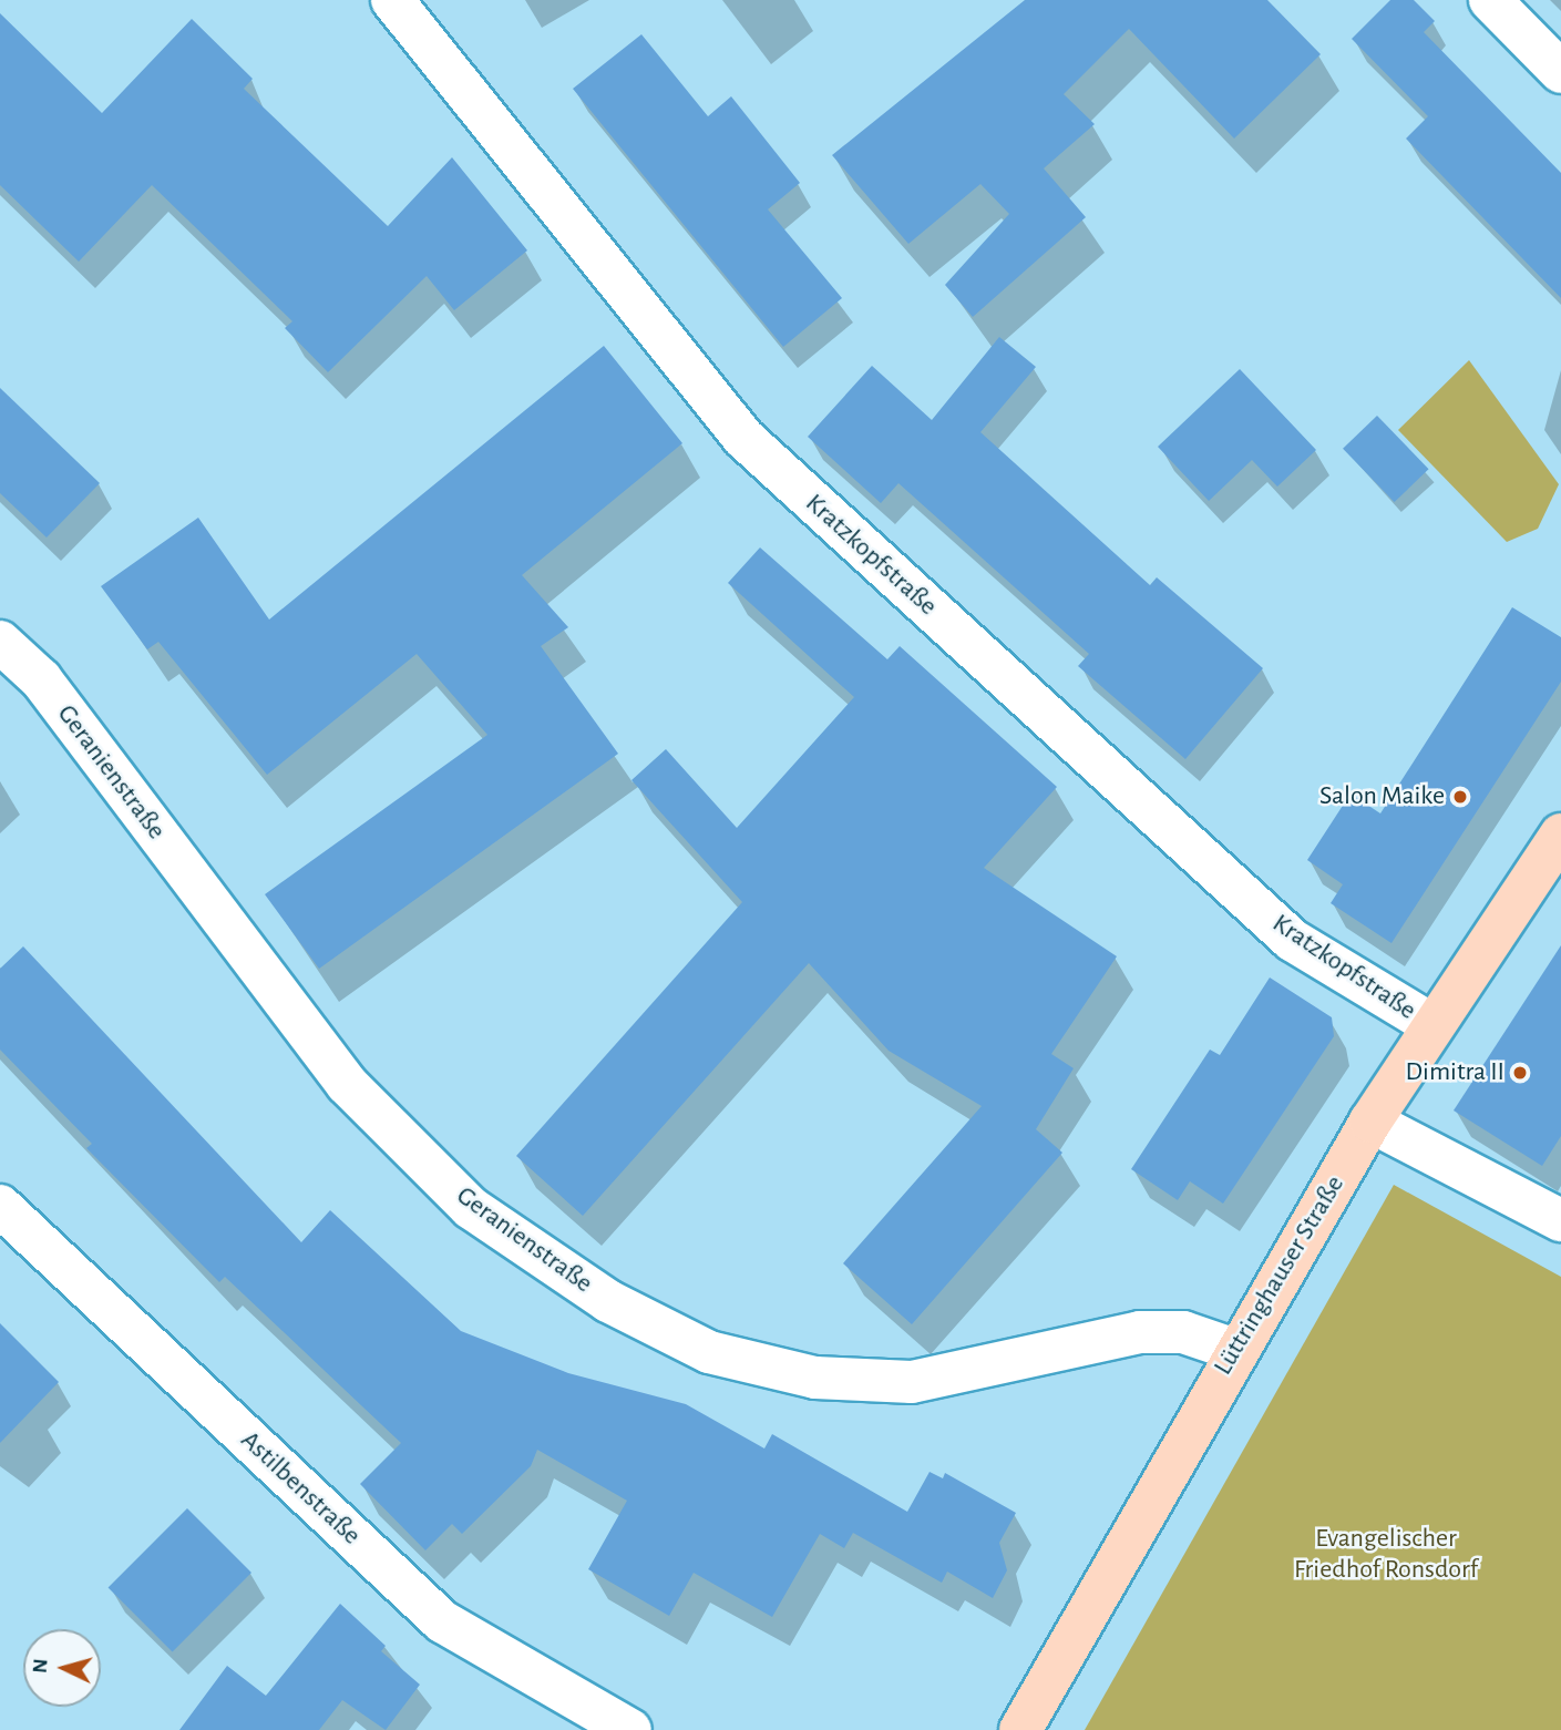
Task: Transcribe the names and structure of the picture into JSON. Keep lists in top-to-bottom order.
{
  "streets": {
    "main road": ["Lüttringhauser Straße"],
    "street": ["Kratzkopfstraße", "Geranienstraße", "Astilbenstraße"]
  },
  "crossings": [
    ["Kratzkopfstraße", "Lüttringhauser Straße"],
    ["Geranienstraße", "Lüttringhauser Straße"]
  ],
  "parks": ["Evangelischer Friedhof Ronsdorf"],
  "places": ["Salon Maike", "Dimitra II"],
  "north": "left"
}
